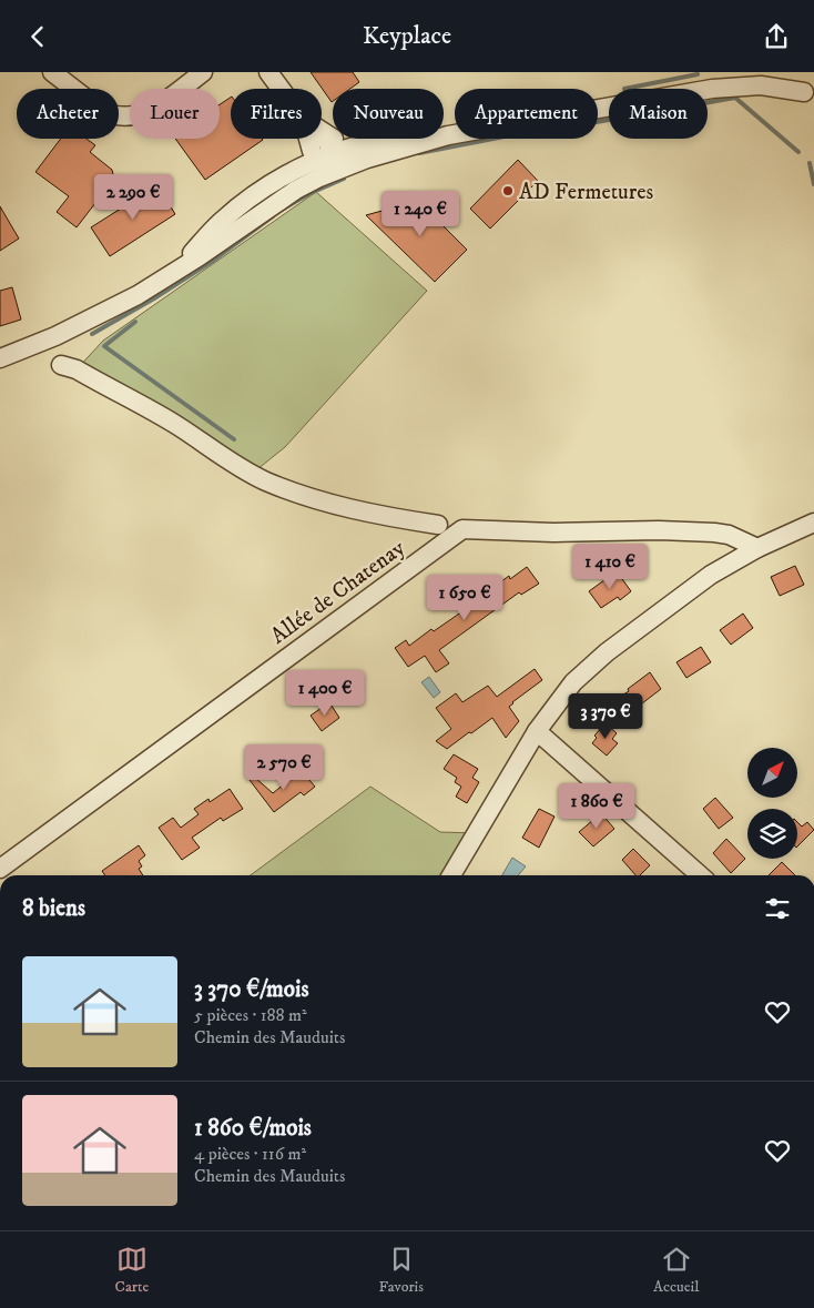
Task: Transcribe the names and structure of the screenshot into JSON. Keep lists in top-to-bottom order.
{
  "streets": {
    "street": ["Allée de Chatenay"]
  },
  "places": ["AD Fermetures"],
  "north": "top right",
  "page": {
    "header": "Keyplace",
    "chip": [
      "Acheter",
      "Louer",
      "Filtres",
      "Nouveau",
      "Appartement",
      "Maison"
    ],
    "price": [
      "2 290 €",
      "1 240 €",
      "1 410 €",
      "1 650 €",
      "1 400 €",
      "3 370 €",
      "2 570 €",
      "1 860 €"
    ],
    "heading": "8 biens",
    "list": [
      {
        "name": "3 370 €/mois",
        "note": "5 pièces · 188 m² · Chemin des Mauduits"
      },
      {
        "name": "1 860 €/mois",
        "note": "4 pièces · 116 m² · Chemin des Mauduits"
      }
    ],
    "tabs": ["Carte", "Favoris", "Accueil"]
  }
}
